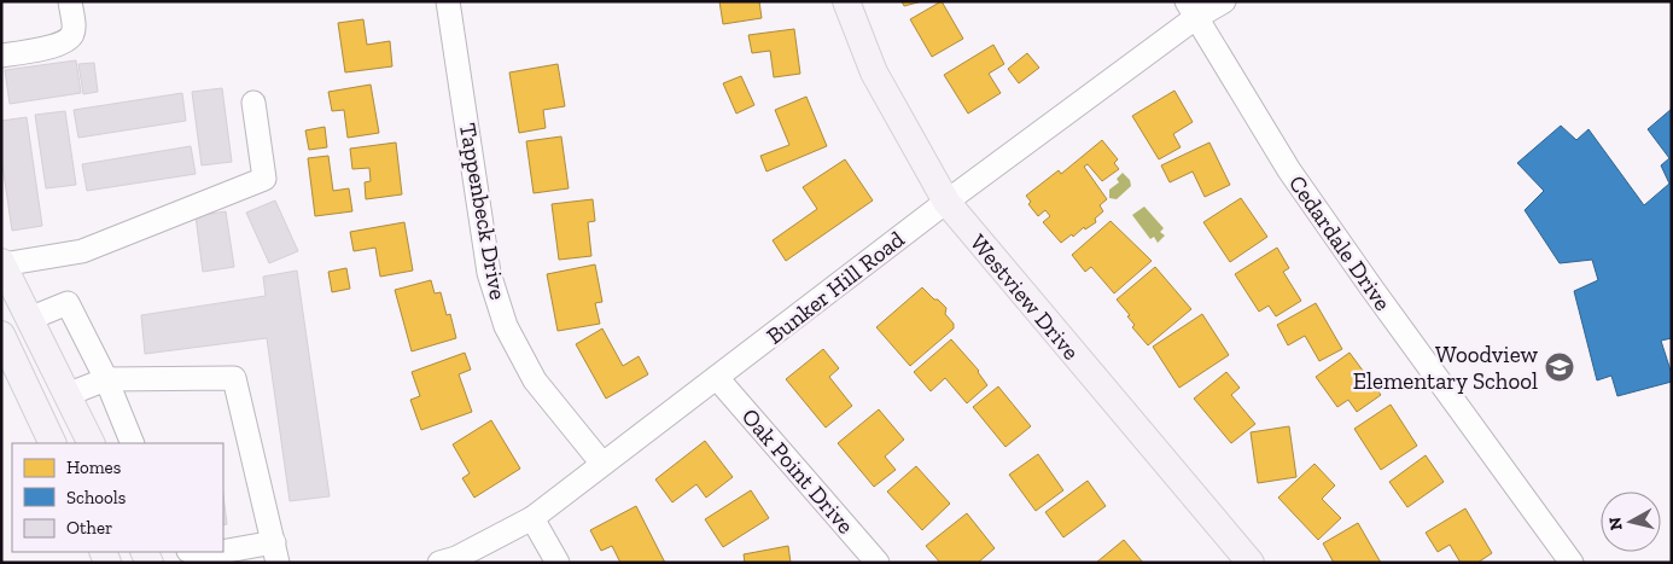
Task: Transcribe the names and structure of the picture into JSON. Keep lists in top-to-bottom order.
{
  "streets": {
    "main road": ["Westview Drive"],
    "street": [
      "Tappenbeck Drive",
      "Cedardale Drive",
      "Bunker Hill Road",
      "Oak Point Drive"
    ]
  },
  "crossings": [
    ["Tappenbeck Drive", "Bunker Hill Road"],
    ["Cedardale Drive", "Bunker Hill Road"],
    ["Bunker Hill Road", "Westview Drive"],
    ["Bunker Hill Road", "Oak Point Drive"]
  ],
  "places": {
    "school or university": ["Woodview Elementary School"]
  },
  "legend": ["Homes", "Schools", "Other"],
  "north": "left"
}
